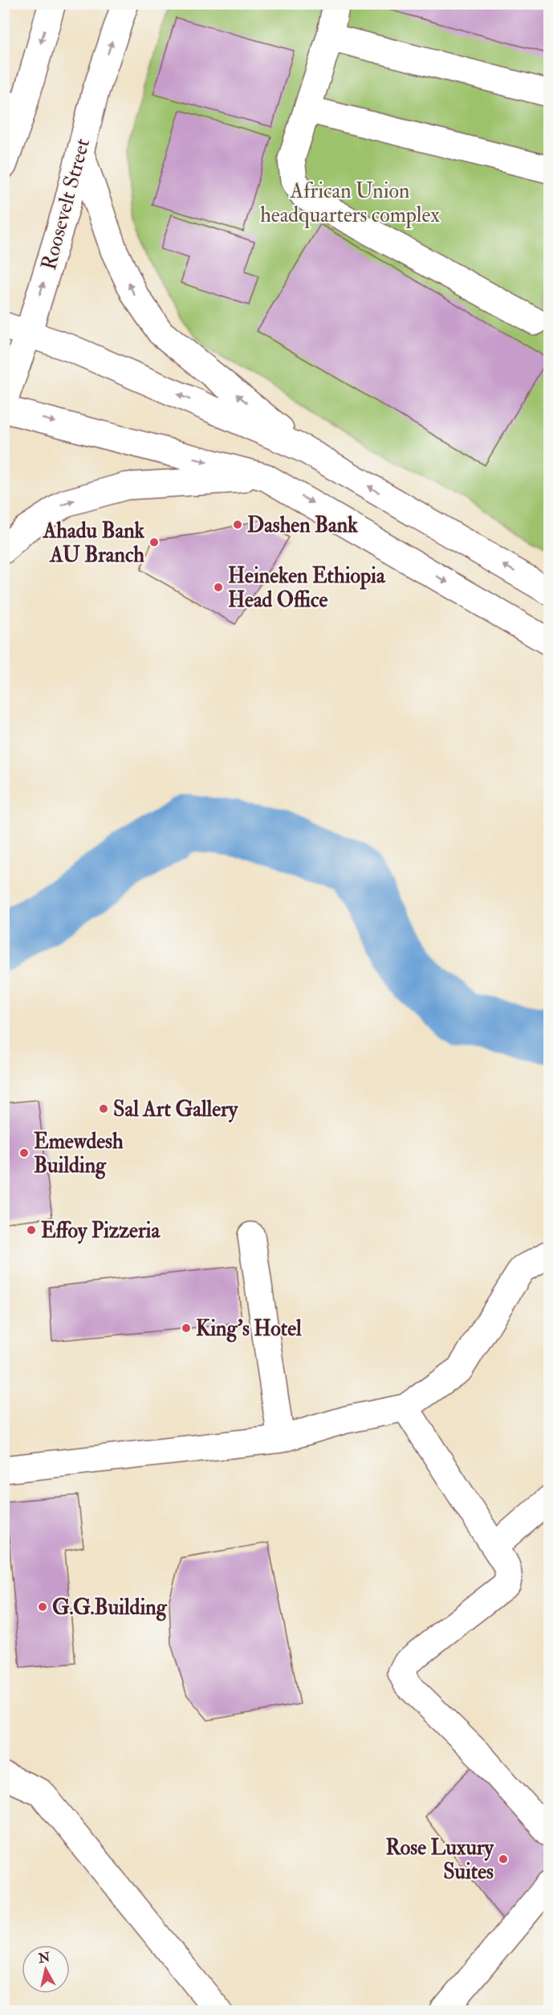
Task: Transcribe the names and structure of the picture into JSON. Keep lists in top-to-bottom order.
{
  "streets": {
    "main road": ["Roosevelt Street"]
  },
  "parks": ["African Union headquarters complex"],
  "places": [
    "Dashen Bank",
    "Ahadu Bank AU Branch",
    "Heineken Ethiopia Head Office",
    "Sal Art Gallery",
    "Emewdesh Building",
    "Effoy Pizzeria",
    "King's Hotel",
    "G.G.Building",
    "Rose Luxury Suites"
  ],
  "north": "top"
}
